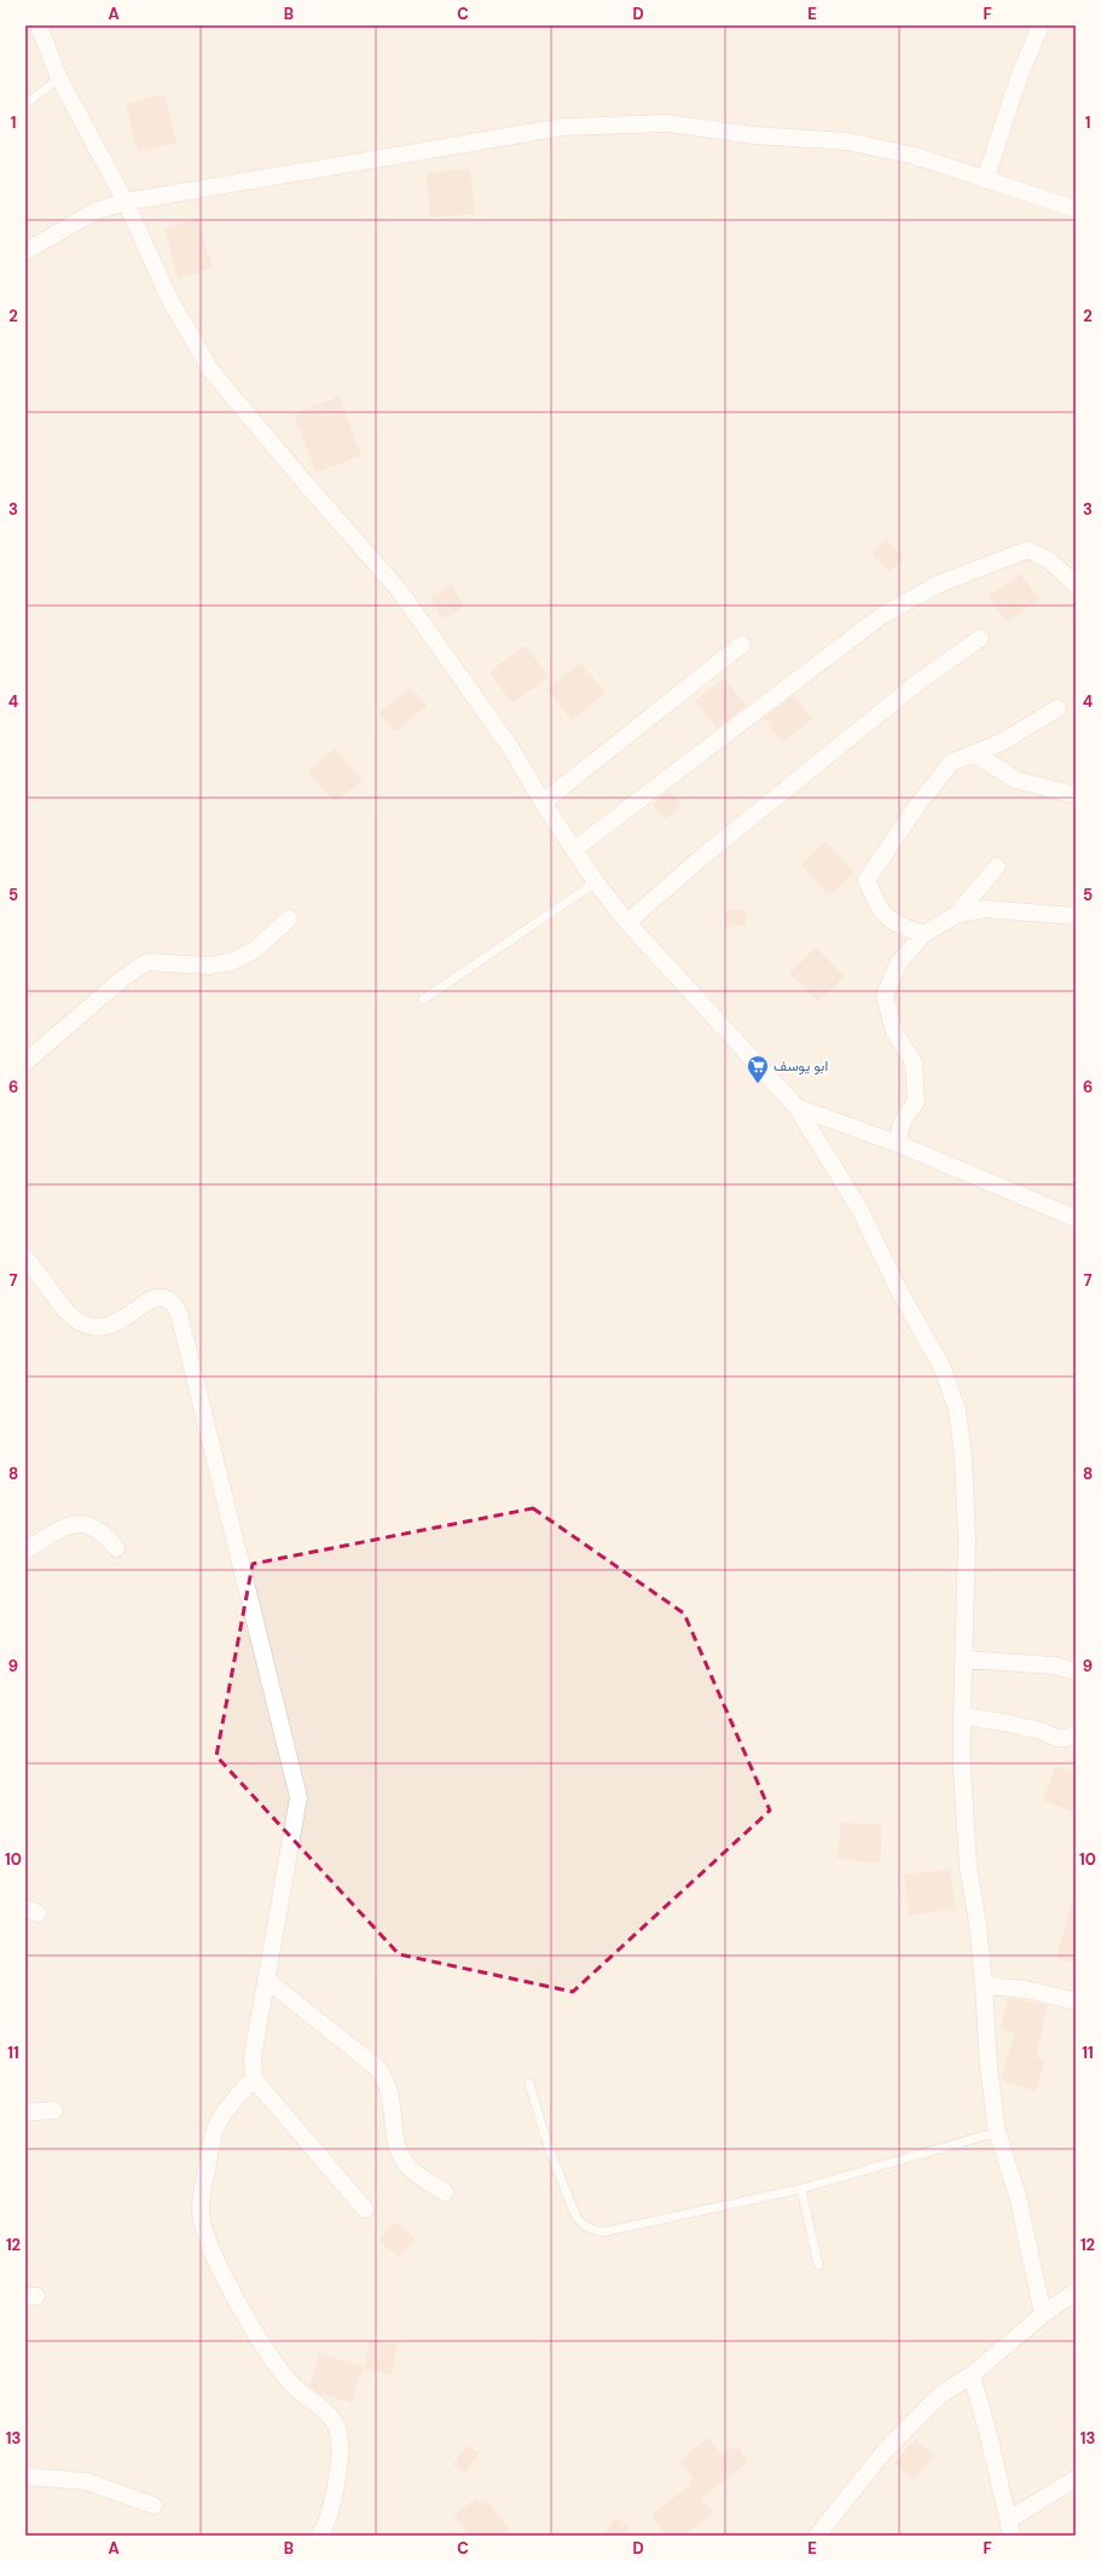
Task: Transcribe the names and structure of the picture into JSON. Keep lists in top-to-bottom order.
{
  "places": {
    "supermarket": ["ابو يوسف"]
  },
  "grid": {
    "columns": [
      "A",
      "B",
      "C",
      "D",
      "E",
      "F"
    ],
    "rows": [
      "1",
      "2",
      "3",
      "4",
      "5",
      "6",
      "7",
      "8",
      "9",
      "10",
      "11",
      "12",
      "13"
    ]
  }
}
